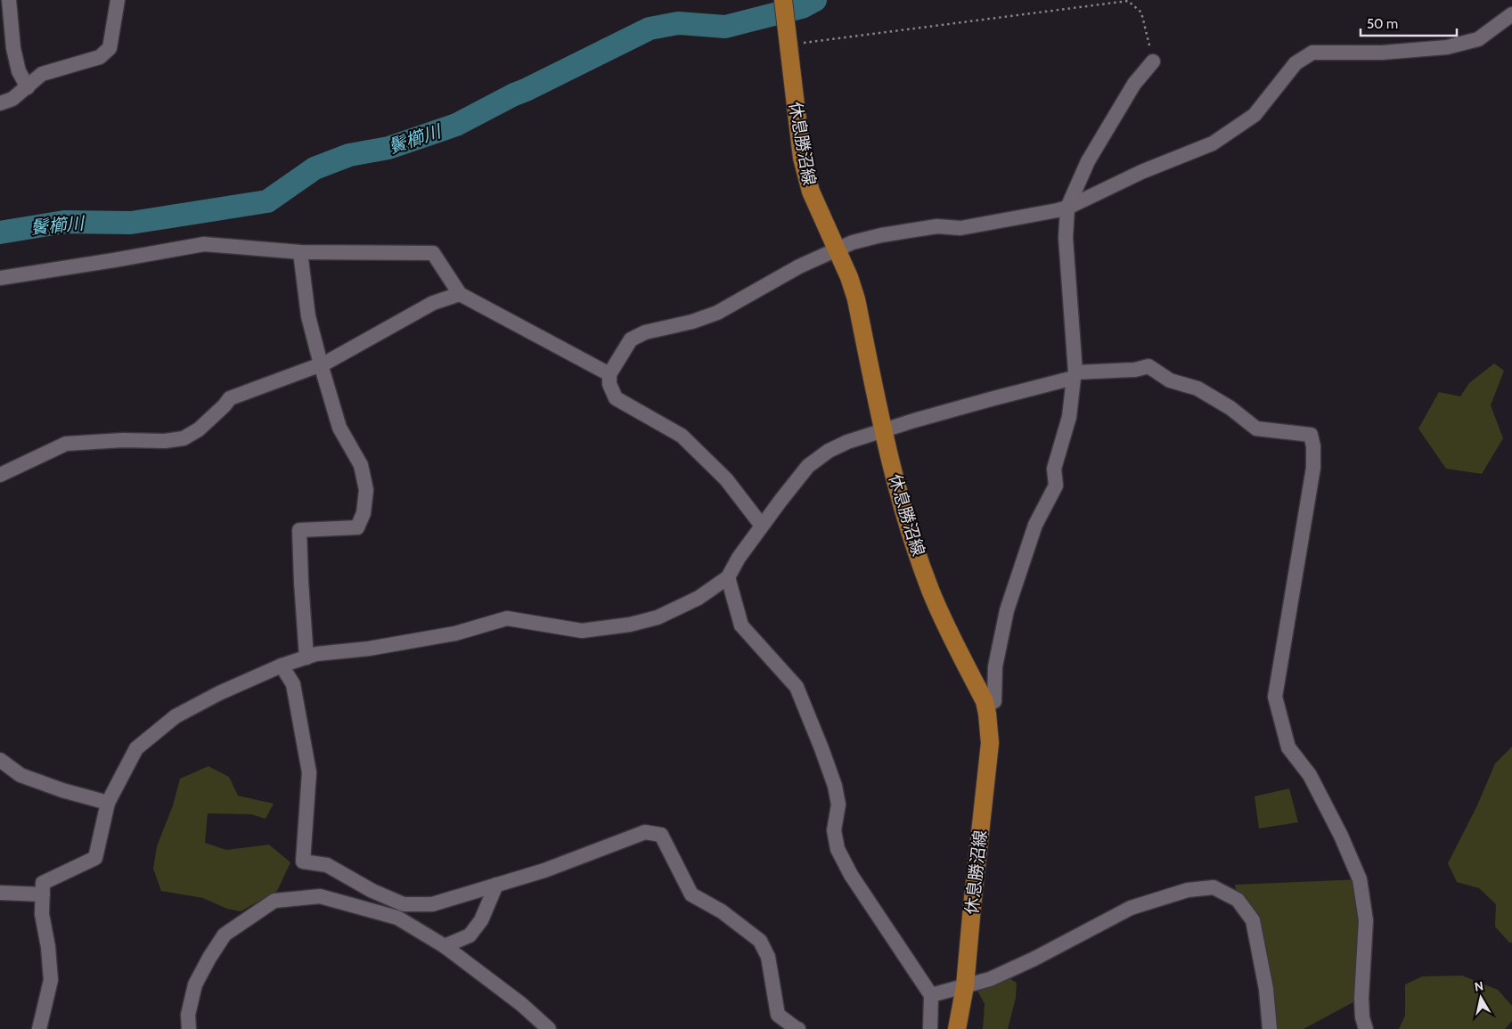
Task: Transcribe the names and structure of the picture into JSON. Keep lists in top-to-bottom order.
{
  "streets": {
    "main road": ["休息勝沼線"]
  },
  "water": ["鬢櫛川"],
  "scale_bar": "50 m",
  "north": "top"
}
